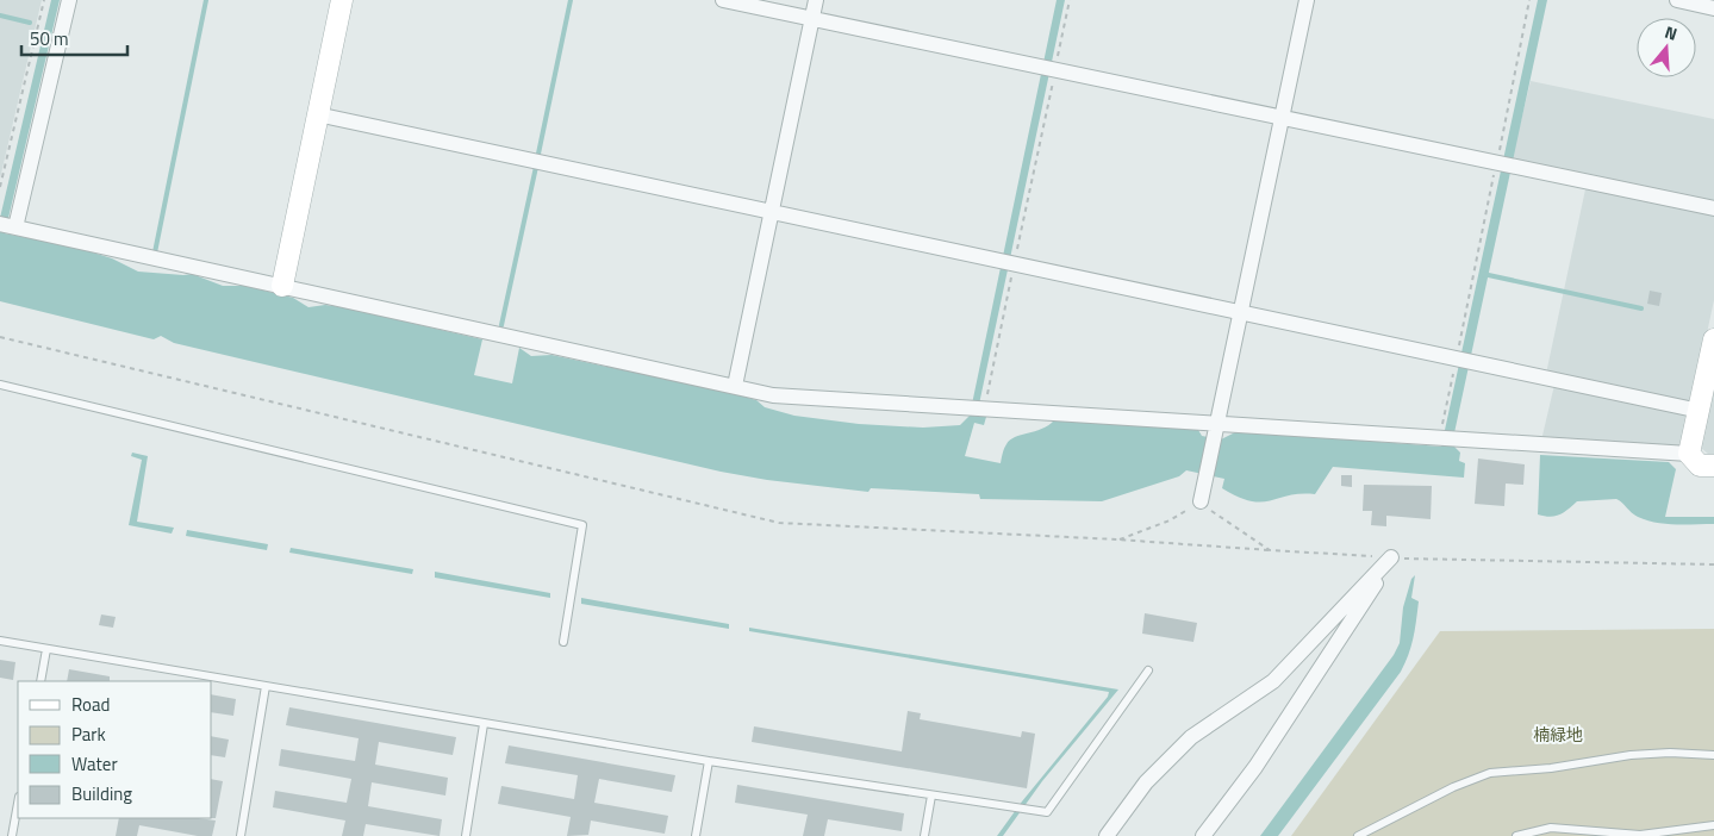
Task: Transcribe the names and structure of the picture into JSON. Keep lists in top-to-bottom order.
{
  "parks": ["楠緑地"],
  "legend": [
    "Road",
    "Park",
    "Water",
    "Building"
  ],
  "scale_bar": "50 m",
  "north": "top"
}
